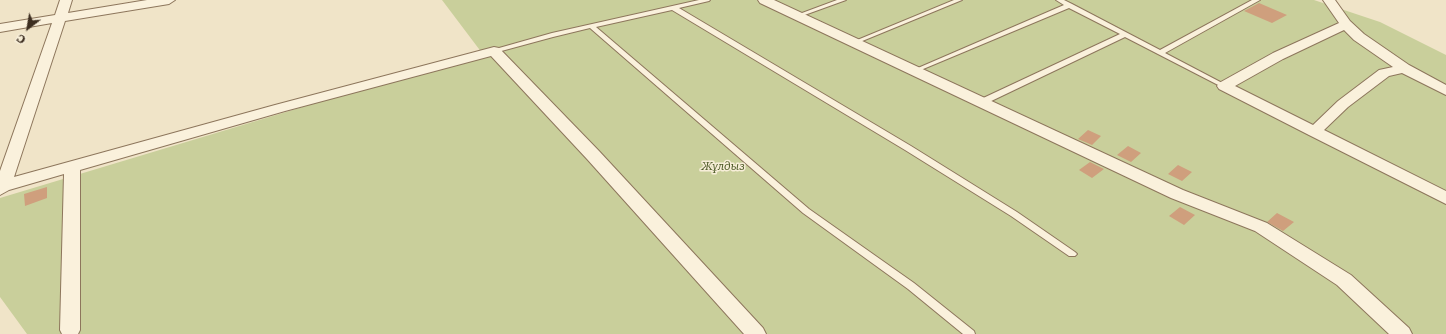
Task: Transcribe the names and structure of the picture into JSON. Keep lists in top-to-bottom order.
{
  "parks": ["Жұлдыз"],
  "north": "bottom left"
}
